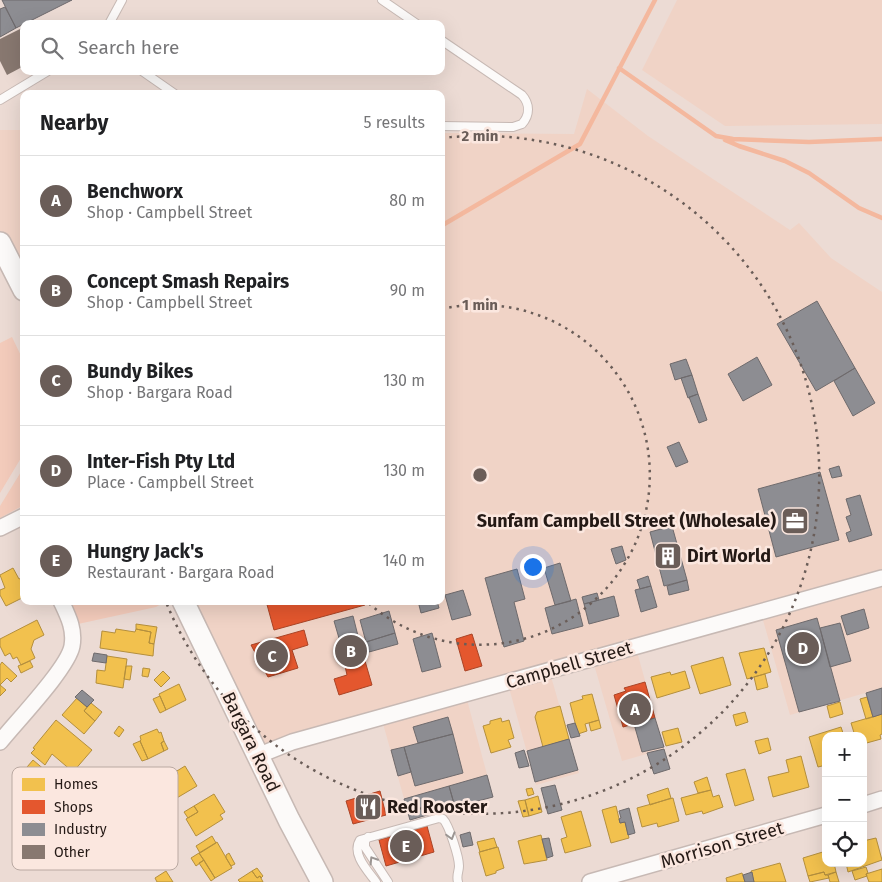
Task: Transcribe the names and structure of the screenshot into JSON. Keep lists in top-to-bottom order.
{
  "streets": {
    "main road": ["Bargara Road"],
    "street": ["Campbell Street", "Morrison Street"]
  },
  "crossings": [
    ["Campbell Street", "Bargara Road"]
  ],
  "places": {
    "office": ["Sunfam Campbell Street (Wholesale)"],
    "building": ["Dirt World"],
    "restaurant": ["Red Rooster"]
  },
  "legend": [
    "Homes",
    "Shops",
    "Industry",
    "Other"
  ],
  "page": {
    "search": "Search here",
    "heading": ["Nearby", "5 results"],
    "list": [
      {
        "mark": "A",
        "name": "Benchworx",
        "note": "Shop · Campbell Street",
        "value": "80 m"
      },
      {
        "mark": "B",
        "name": "Concept Smash Repairs",
        "note": "Shop · Campbell Street",
        "value": "90 m"
      },
      {
        "mark": "C",
        "name": "Bundy Bikes",
        "note": "Shop · Bargara Road",
        "value": "130 m"
      },
      {
        "mark": "D",
        "name": "Inter-Fish Pty Ltd",
        "note": "Place · Campbell Street",
        "value": "130 m"
      },
      {
        "mark": "E",
        "name": "Hungry Jack's",
        "note": "Restaurant · Bargara Road",
        "value": "140 m"
      }
    ],
    "pins": [
      "D",
      "B",
      "C",
      "A",
      "E"
    ],
    "map_buttons": ["+", "−"]
  },
  "rings": ["2 min", "1 min"]
}
